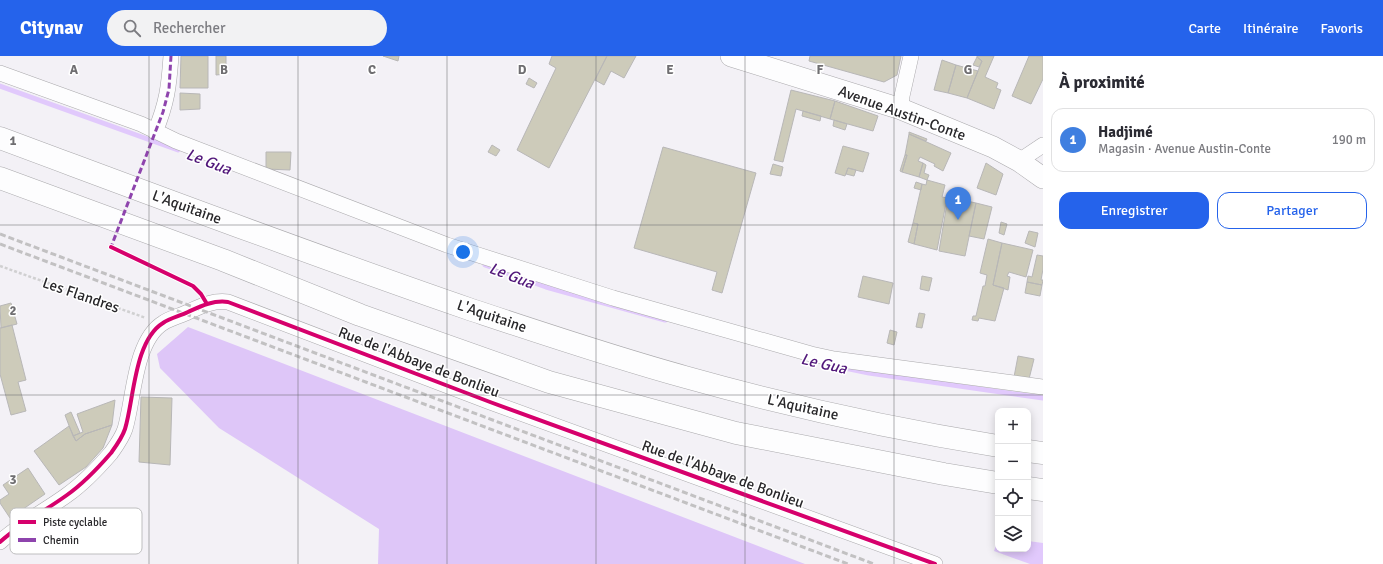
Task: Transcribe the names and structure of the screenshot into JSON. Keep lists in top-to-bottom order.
{
  "streets": {
    "highway": ["L'Aquitaine"],
    "main road": ["Avenue Austin-Conte"],
    "street": ["Rue de l'Abbaye de Bonlieu"],
    "path": ["Les Flandres"]
  },
  "crossings": [
    ["Les Flandres", "Rue de l'Abbaye de Bonlieu"]
  ],
  "water": ["Le Gua"],
  "legend": ["Piste cyclable", "Chemin"],
  "page": {
    "header": "Citynav",
    "search": "Rechercher",
    "nav": ["Carte", "Itinéraire", "Favoris"],
    "heading": "À proximité",
    "list": [
      {
        "mark": "1",
        "name": "Hadjimé",
        "note": "Magasin · Avenue Austin-Conte",
        "value": "190 m"
      }
    ],
    "buttons": ["Enregistrer", "Partager"],
    "pins": "1",
    "map_buttons": ["+", "−"]
  },
  "grid": {
    "columns": [
      "A",
      "B",
      "C",
      "D",
      "E",
      "F",
      "G"
    ],
    "rows": ["1", "2", "3"]
  }
}
